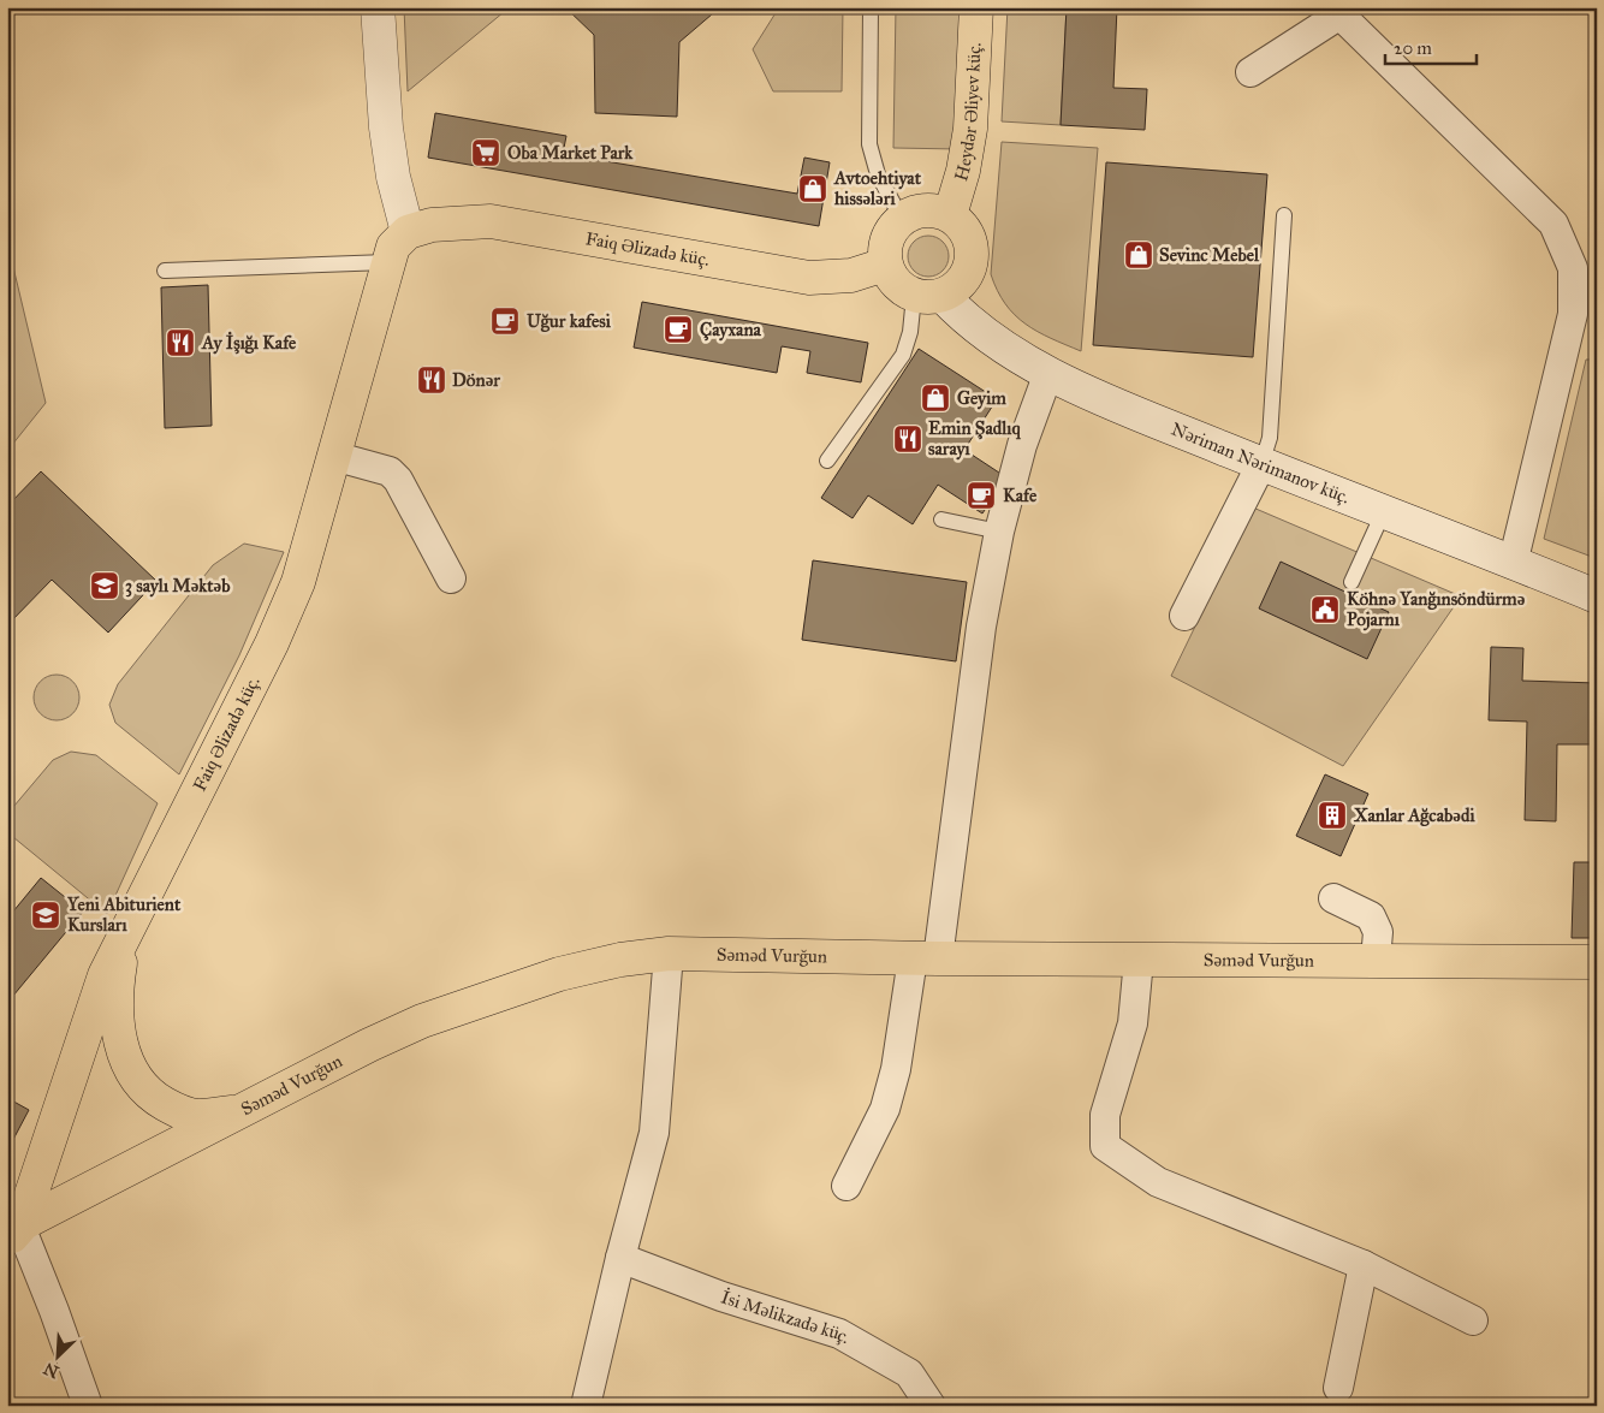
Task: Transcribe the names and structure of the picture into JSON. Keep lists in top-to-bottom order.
{
  "streets": {
    "main road": [
      "Heydər Əliyev küç.",
      "Faiq Əlizadə küç.",
      "Nəriman Nərimanov küç.",
      "Səməd Vurğun"
    ],
    "street": ["İsi Məlikzadə küç."]
  },
  "crossings": [
    ["Heydər Əliyev küç.", "Faiq Əlizadə küç."],
    ["Heydər Əliyev küç.", "Nəriman Nərimanov küç."],
    ["Faiq Əlizadə küç.", "Nəriman Nərimanov küç."],
    ["Faiq Əlizadə küç.", "Səməd Vurğun"]
  ],
  "places": {
    "supermarket": ["Oba Market Park"],
    "shop": ["Avtoehtiyat hissələri", "Sevinc Mebel", "Geyim"],
    "cafe": ["Uğur kafesi", "Çayxana", "Kafe"],
    "restaurant": ["Ay İşığı Kafe", "Dönər", "Emin Şadlıq sarayı"],
    "school or university": ["3 saylı Məktəb", "Yeni Abiturient Kursları"],
    "public building": ["Köhnə Yanğınsöndürmə Pojarnı"],
    "building": ["Xanlar Ağcabədi"]
  },
  "scale_bar": "20 m",
  "north": "bottom left"
}
